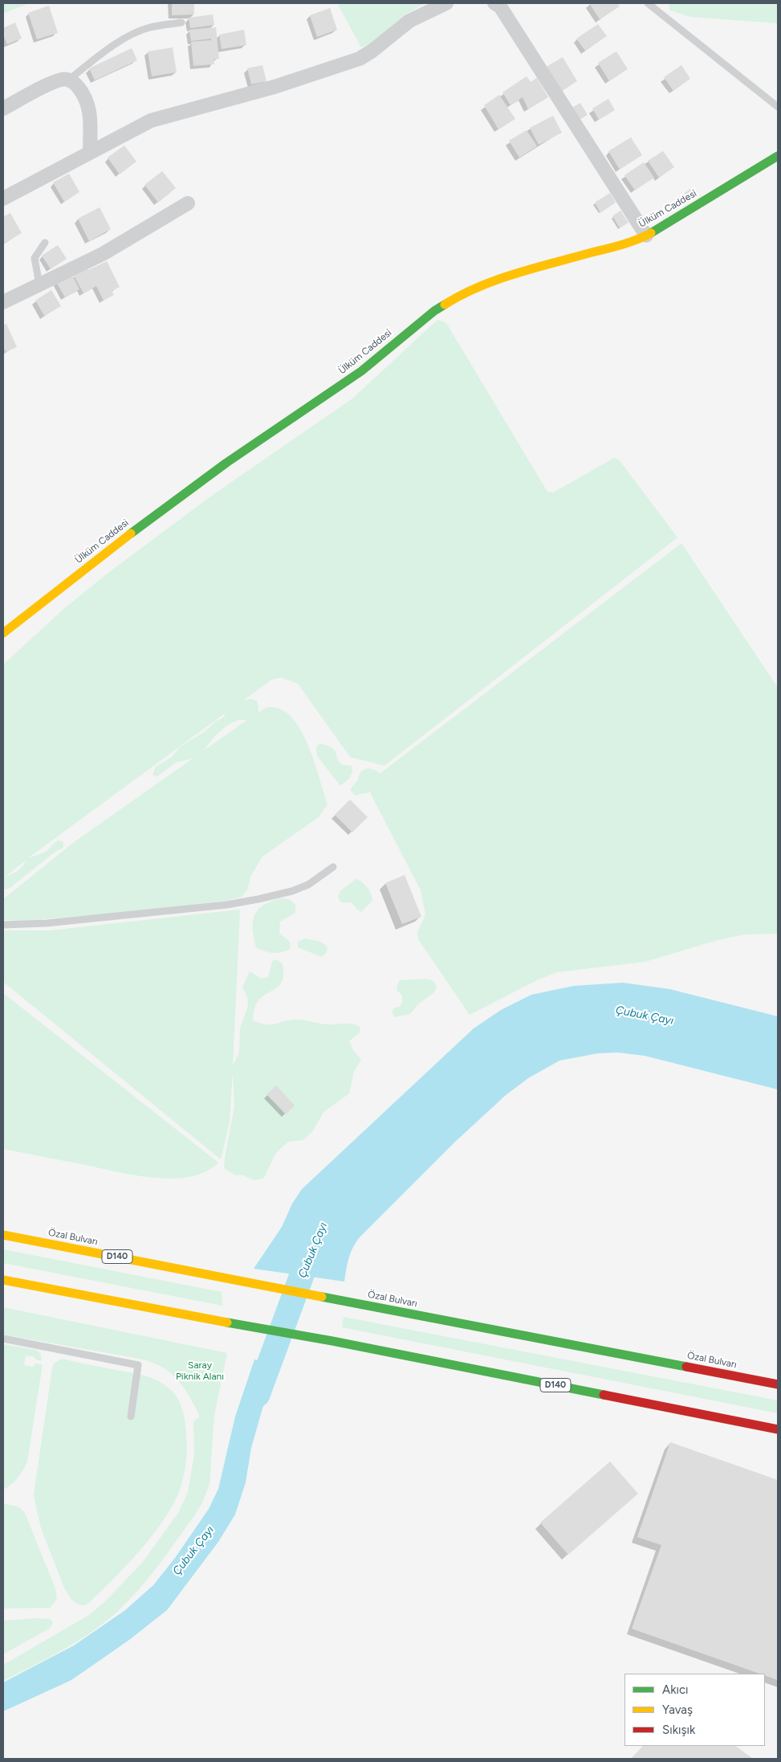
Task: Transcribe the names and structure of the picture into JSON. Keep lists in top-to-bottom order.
{
  "streets": {
    "main road": ["Ülküm Caddesi", "Özal Bulvarı", "D140"]
  },
  "water": ["Çubuk Çayı"],
  "parks": ["Saray Piknik Alanı"],
  "legend": ["Akıcı", "Yavaş", "Sıkışık"]
}
